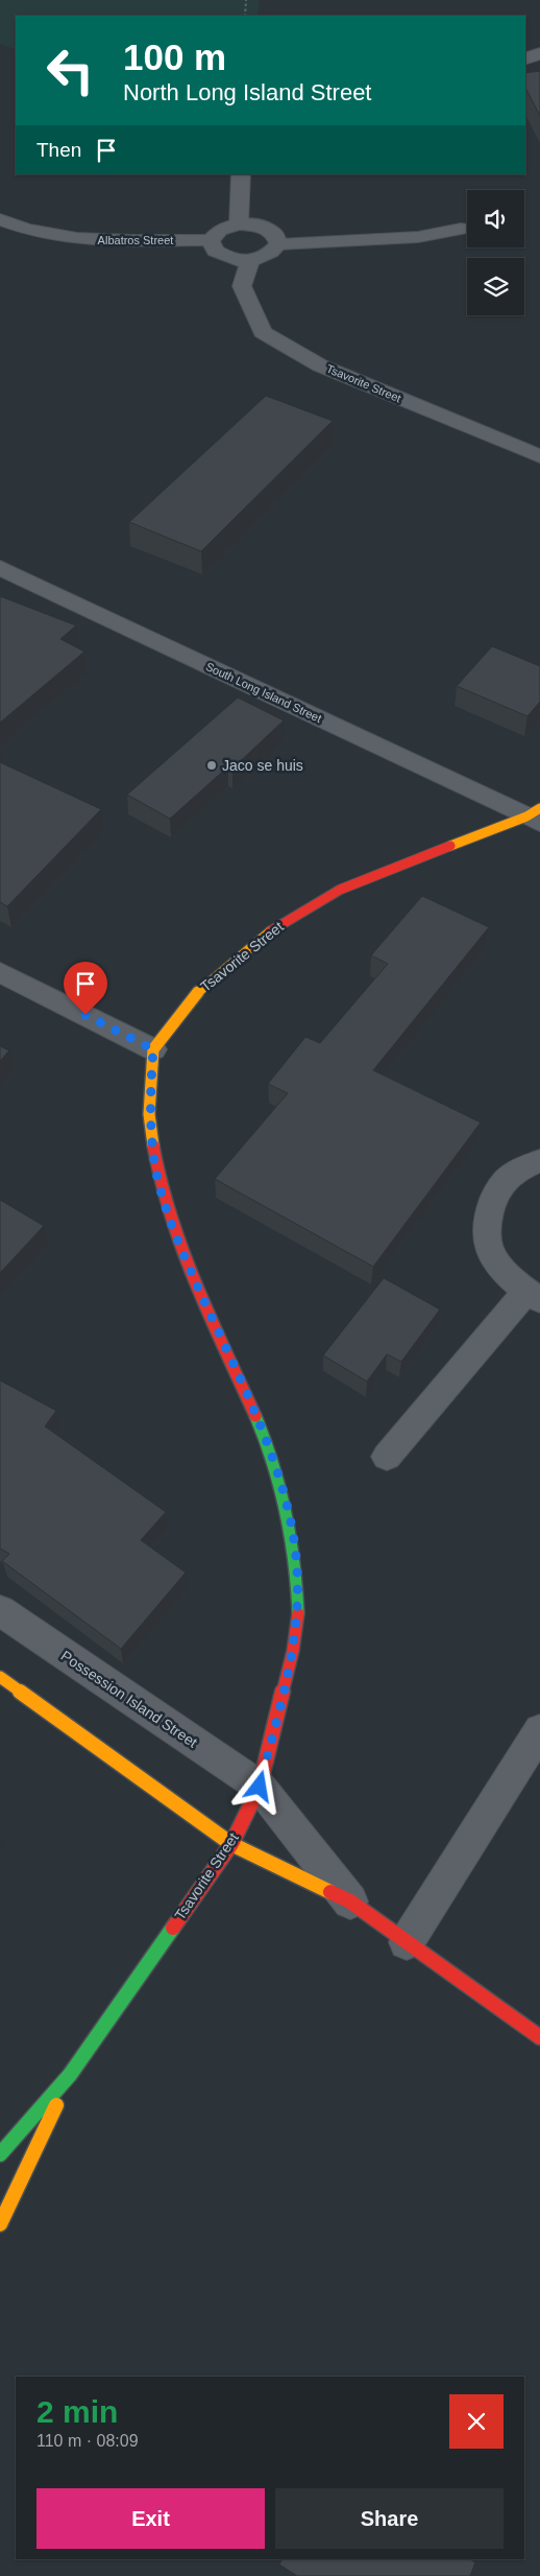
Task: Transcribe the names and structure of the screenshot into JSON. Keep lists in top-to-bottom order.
{
  "streets": {
    "street": [
      "Albatros Street",
      "Tsavorite Street",
      "South Long Island Street",
      "Possession Island Street"
    ]
  },
  "crossings": [
    ["Tsavorite Street", "South Long Island Street"],
    ["Tsavorite Street", "Possession Island Street"]
  ],
  "places": ["Jaco se huis"],
  "page": {
    "turn": ["100 m", "North Long Island Street"],
    "then": "Then",
    "heading": ["2 min", "110 m · 08:09"],
    "buttons": ["Exit", "Share"]
  }
}
